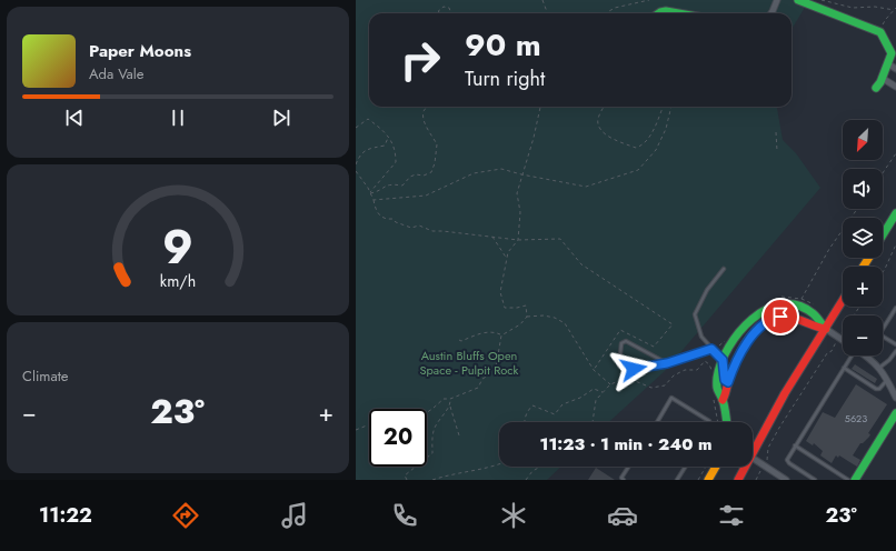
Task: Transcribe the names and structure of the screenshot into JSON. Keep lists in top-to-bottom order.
{
  "parks": ["Austin Bluffs Open Space - Pulpit Rock"],
  "house_numbers": ["5623"],
  "north": "bottom left",
  "page": {
    "turn": ["90 m", "Turn right"],
    "song": ["Paper Moons", "Ada Vale"],
    "map_buttons": ["+", "−"],
    "tile": "Climate",
    "heat": ["−", "23°", "+"],
    "limit": "20",
    "trip": "11:23 · 1 min · 240 m",
    "tabs": ["11:22", "23°"],
    "gauge": ["9", "km/h"]
  }
}
